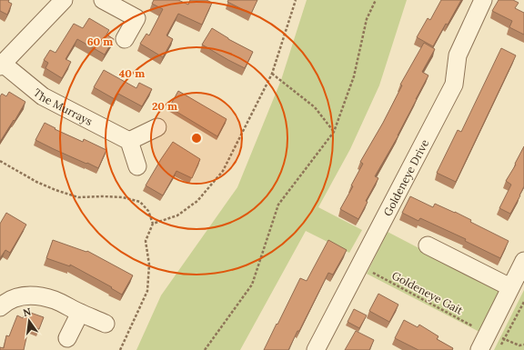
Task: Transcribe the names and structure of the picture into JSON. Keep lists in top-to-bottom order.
{
  "streets": {
    "street": ["The Murrays", "Goldeneye Drive"],
    "path": ["Goldeneye Gait"]
  },
  "crossings": [
    ["Goldeneye Drive", "Goldeneye Gait"]
  ],
  "north": "top",
  "rings": ["60 m", "40 m", "20 m"]
}
